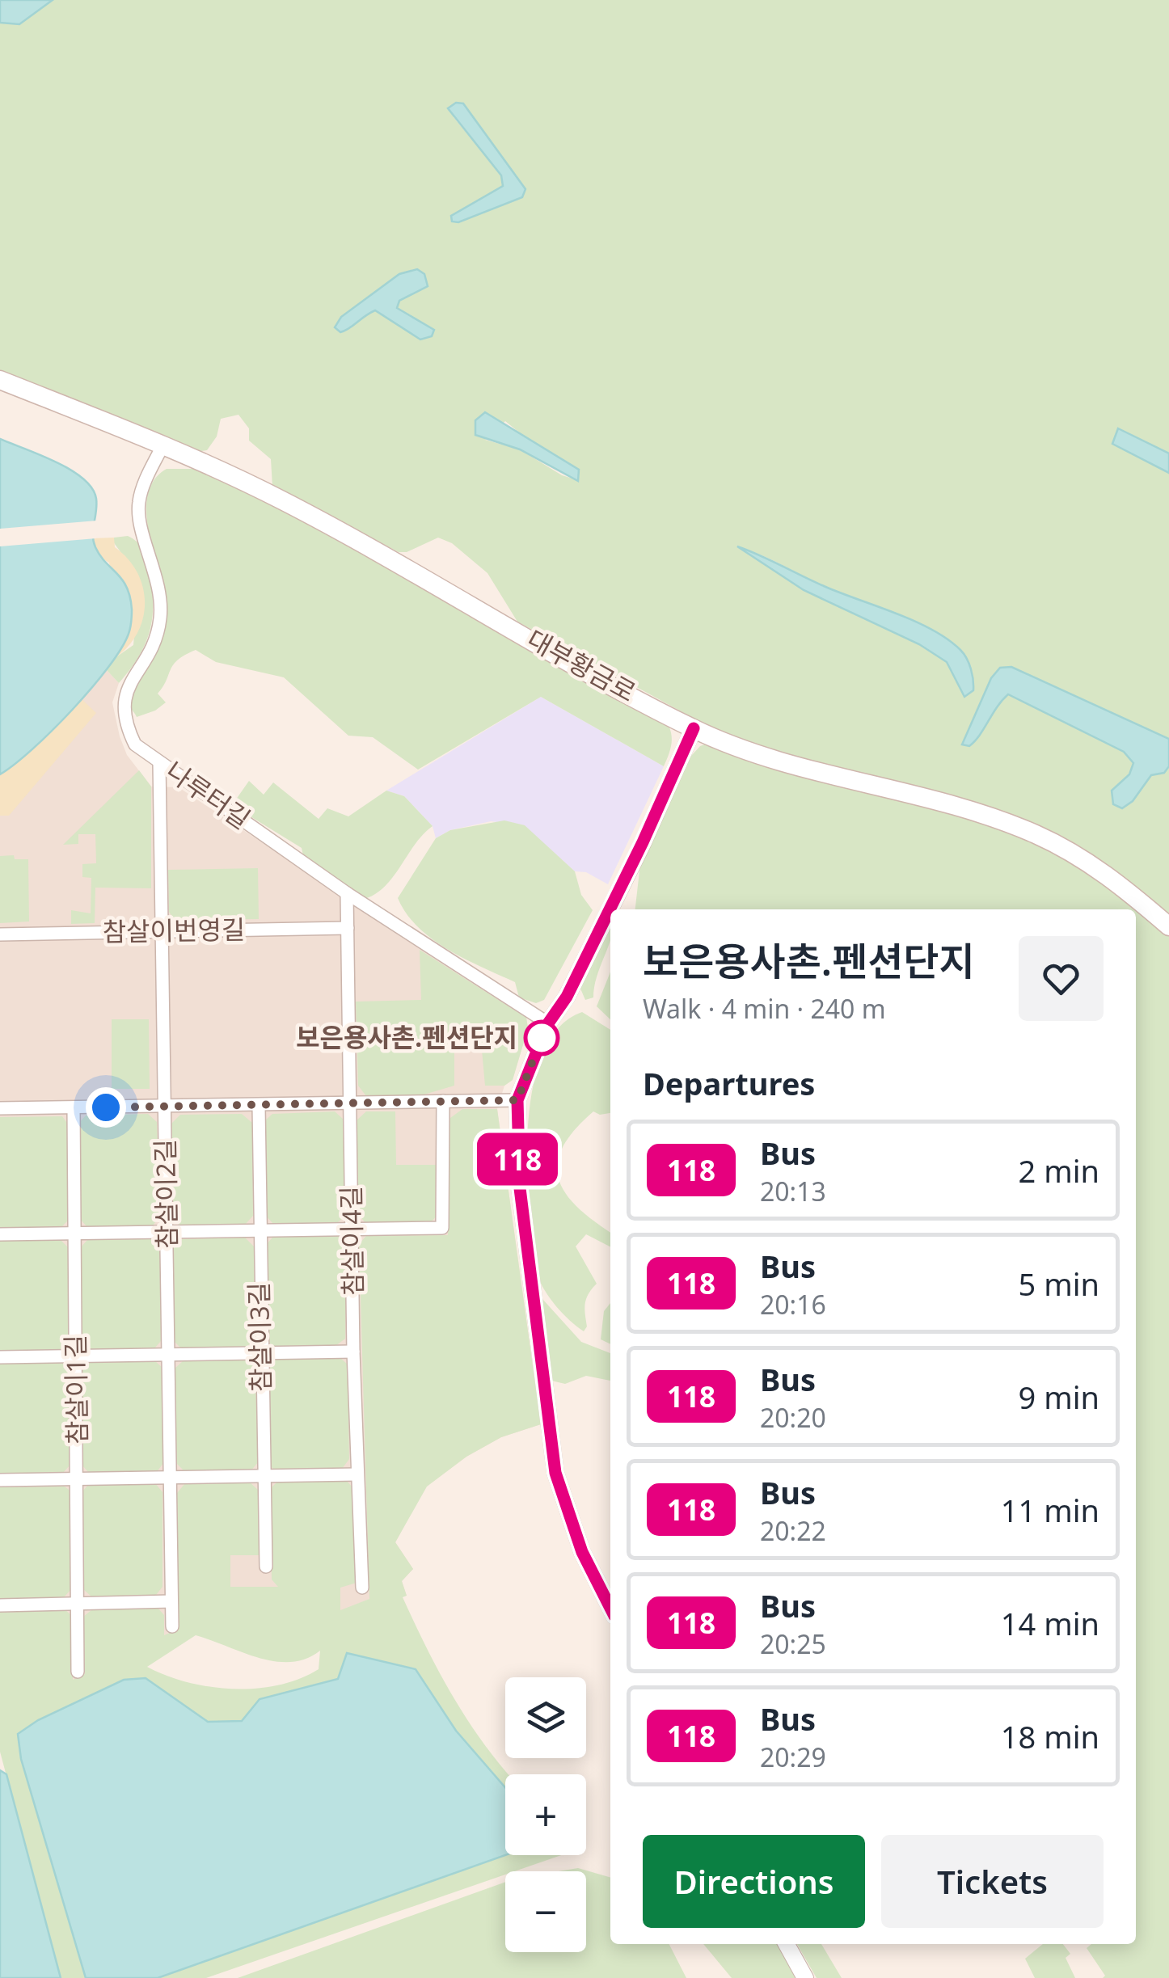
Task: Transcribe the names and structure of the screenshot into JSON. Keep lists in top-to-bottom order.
{
  "streets": {
    "main road": ["대부황금로"],
    "street": [
      "나루터길",
      "참살이번영길",
      "참살이2길",
      "참살이4길",
      "참살이3길",
      "참살이1길"
    ]
  },
  "crossings": [
    ["대부황금로", "나루터길"],
    ["나루터길", "참살이2길"],
    ["나루터길", "참살이4길"],
    ["참살이번영길", "참살이2길"],
    ["참살이번영길", "참살이4길"]
  ],
  "places": ["보은용사촌.펜션단지"],
  "lines": ["bus line 118"],
  "page": {
    "on_map": "118",
    "heading": [
      ["보은용사촌.펜션단지", "Walk · 4 min · 240 m"],
      "Departures"
    ],
    "list": [
      {
        "mark": "118",
        "name": "Bus",
        "note": "20:13",
        "value": "2 min"
      },
      {
        "mark": "118",
        "name": "Bus",
        "note": "20:16",
        "value": "5 min"
      },
      {
        "mark": "118",
        "name": "Bus",
        "note": "20:20",
        "value": "9 min"
      },
      {
        "mark": "118",
        "name": "Bus",
        "note": "20:22",
        "value": "11 min"
      },
      {
        "mark": "118",
        "name": "Bus",
        "note": "20:25",
        "value": "14 min"
      },
      {
        "mark": "118",
        "name": "Bus",
        "note": "20:29",
        "value": "18 min"
      }
    ],
    "map_buttons": ["+", "−"],
    "buttons": ["Directions", "Tickets"]
  }
}
